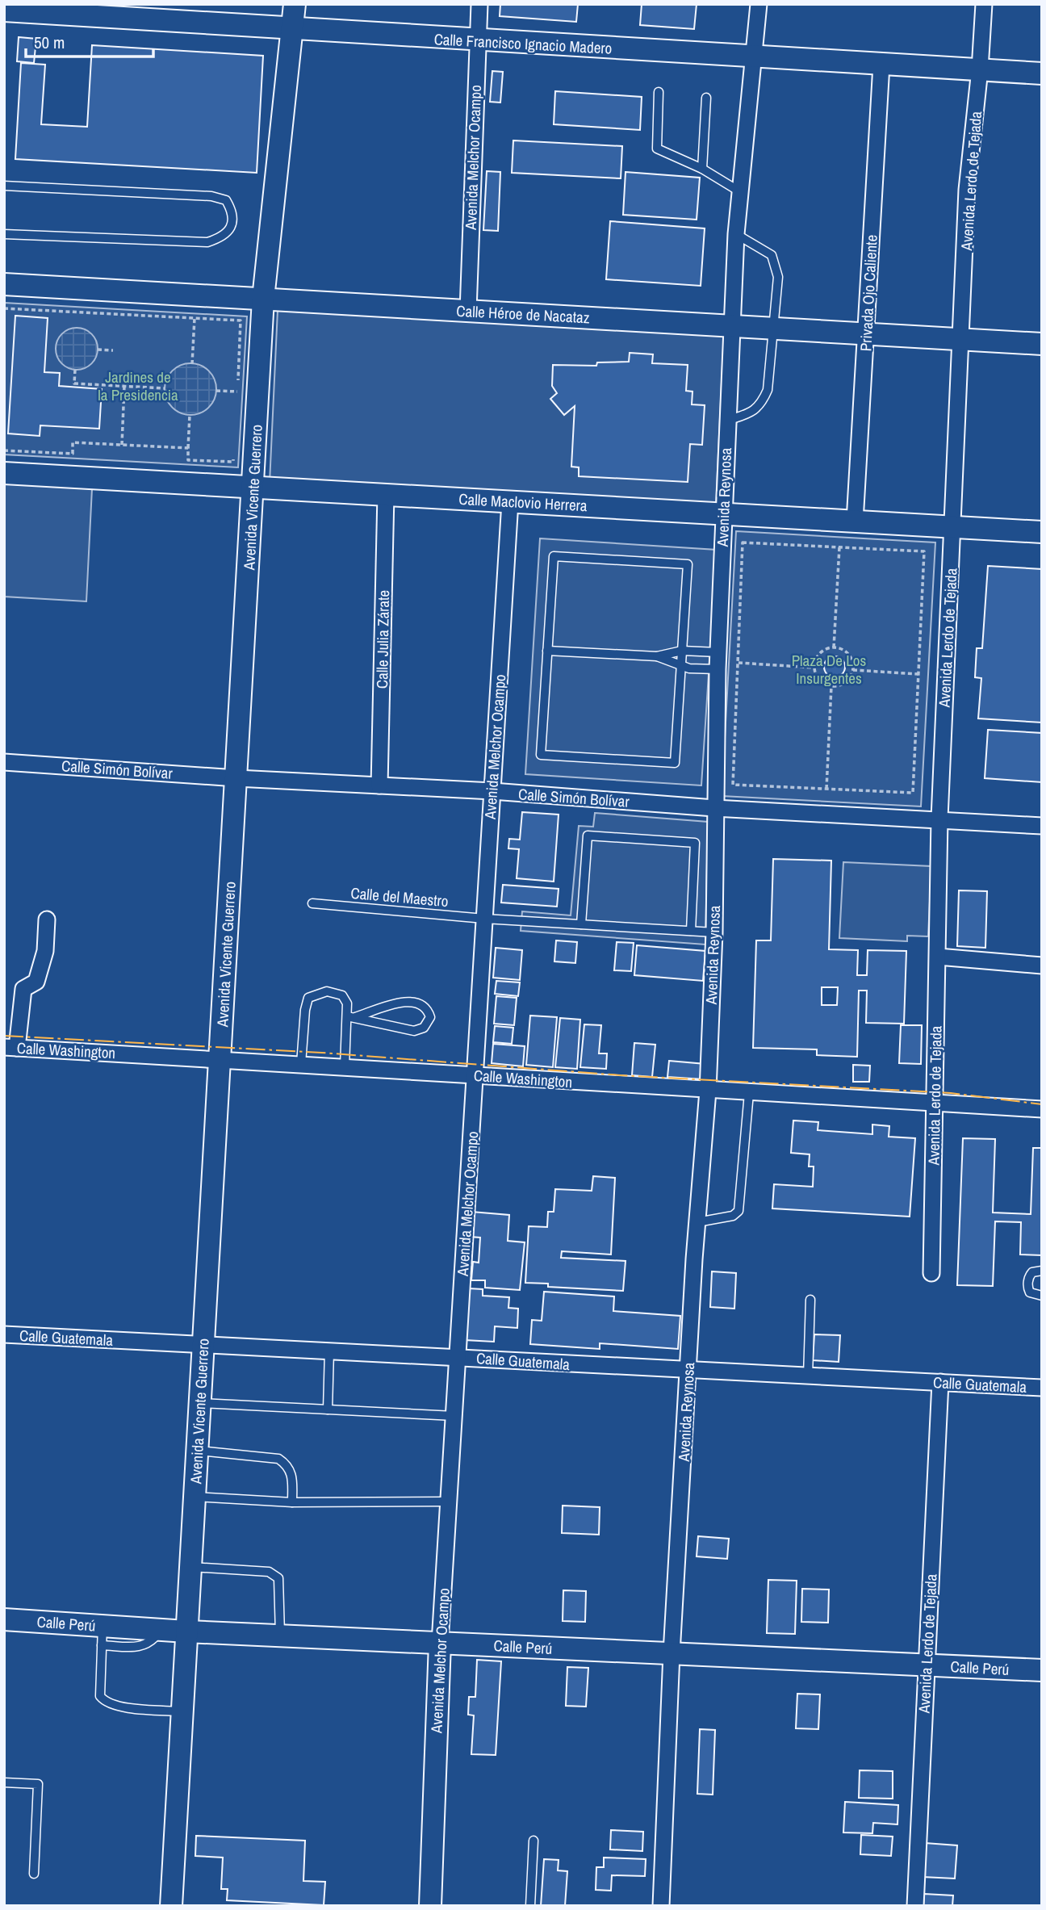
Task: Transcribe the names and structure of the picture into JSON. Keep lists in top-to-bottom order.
{
  "streets": {
    "street": [
      "Calle Francisco Ignacio Madero",
      "Avenida Melchor Ocampo",
      "Avenida Lerdo de Tejada",
      "Privada Ojo Caliente",
      "Calle Héroe de Nacataz",
      "Avenida Vicente Guerrero",
      "Avenida Reynosa",
      "Calle Maclovio Herrera",
      "Calle Julia Zárate",
      "Calle Simón Bolívar",
      "Calle Washington",
      "Calle Guatemala",
      "Calle Perú"
    ],
    "lane": ["Calle del Maestro"]
  },
  "crossings": [
    ["Calle Francisco Ignacio Madero", "Avenida Melchor Ocampo"],
    ["Calle Francisco Ignacio Madero", "Avenida Lerdo de Tejada"],
    ["Calle Francisco Ignacio Madero", "Privada Ojo Caliente"],
    ["Calle Francisco Ignacio Madero", "Avenida Vicente Guerrero"],
    ["Calle Francisco Ignacio Madero", "Avenida Reynosa"],
    ["Avenida Melchor Ocampo", "Calle Héroe de Nacataz"],
    ["Avenida Melchor Ocampo", "Calle Maclovio Herrera"],
    ["Avenida Melchor Ocampo", "Calle Simón Bolívar"],
    ["Avenida Melchor Ocampo", "Calle del Maestro"],
    ["Avenida Melchor Ocampo", "Calle Washington"],
    ["Avenida Melchor Ocampo", "Calle Guatemala"],
    ["Avenida Melchor Ocampo", "Calle Perú"],
    ["Avenida Lerdo de Tejada", "Calle Héroe de Nacataz"],
    ["Avenida Lerdo de Tejada", "Calle Maclovio Herrera"],
    ["Avenida Lerdo de Tejada", "Calle Simón Bolívar"],
    ["Avenida Lerdo de Tejada", "Calle Washington"],
    ["Avenida Lerdo de Tejada", "Calle Guatemala"],
    ["Avenida Lerdo de Tejada", "Calle Perú"],
    ["Privada Ojo Caliente", "Calle Héroe de Nacataz"],
    ["Privada Ojo Caliente", "Calle Maclovio Herrera"],
    ["Calle Héroe de Nacataz", "Avenida Vicente Guerrero"],
    ["Calle Héroe de Nacataz", "Avenida Reynosa"],
    ["Avenida Vicente Guerrero", "Calle Maclovio Herrera"],
    ["Avenida Vicente Guerrero", "Calle Simón Bolívar"],
    ["Avenida Vicente Guerrero", "Calle Washington"],
    ["Avenida Vicente Guerrero", "Calle Guatemala"],
    ["Avenida Vicente Guerrero", "Calle Perú"],
    ["Avenida Reynosa", "Calle Maclovio Herrera"],
    ["Avenida Reynosa", "Calle Simón Bolívar"],
    ["Avenida Reynosa", "Calle del Maestro"],
    ["Avenida Reynosa", "Calle Washington"],
    ["Avenida Reynosa", "Calle Guatemala"],
    ["Avenida Reynosa", "Calle Perú"],
    ["Calle Maclovio Herrera", "Calle Julia Zárate"],
    ["Calle Julia Zárate", "Calle Simón Bolívar"]
  ],
  "parks": ["Jardines de la Presidencia", "Plaza De Los Insurgentes"],
  "scale_bar": "50 m"
}
